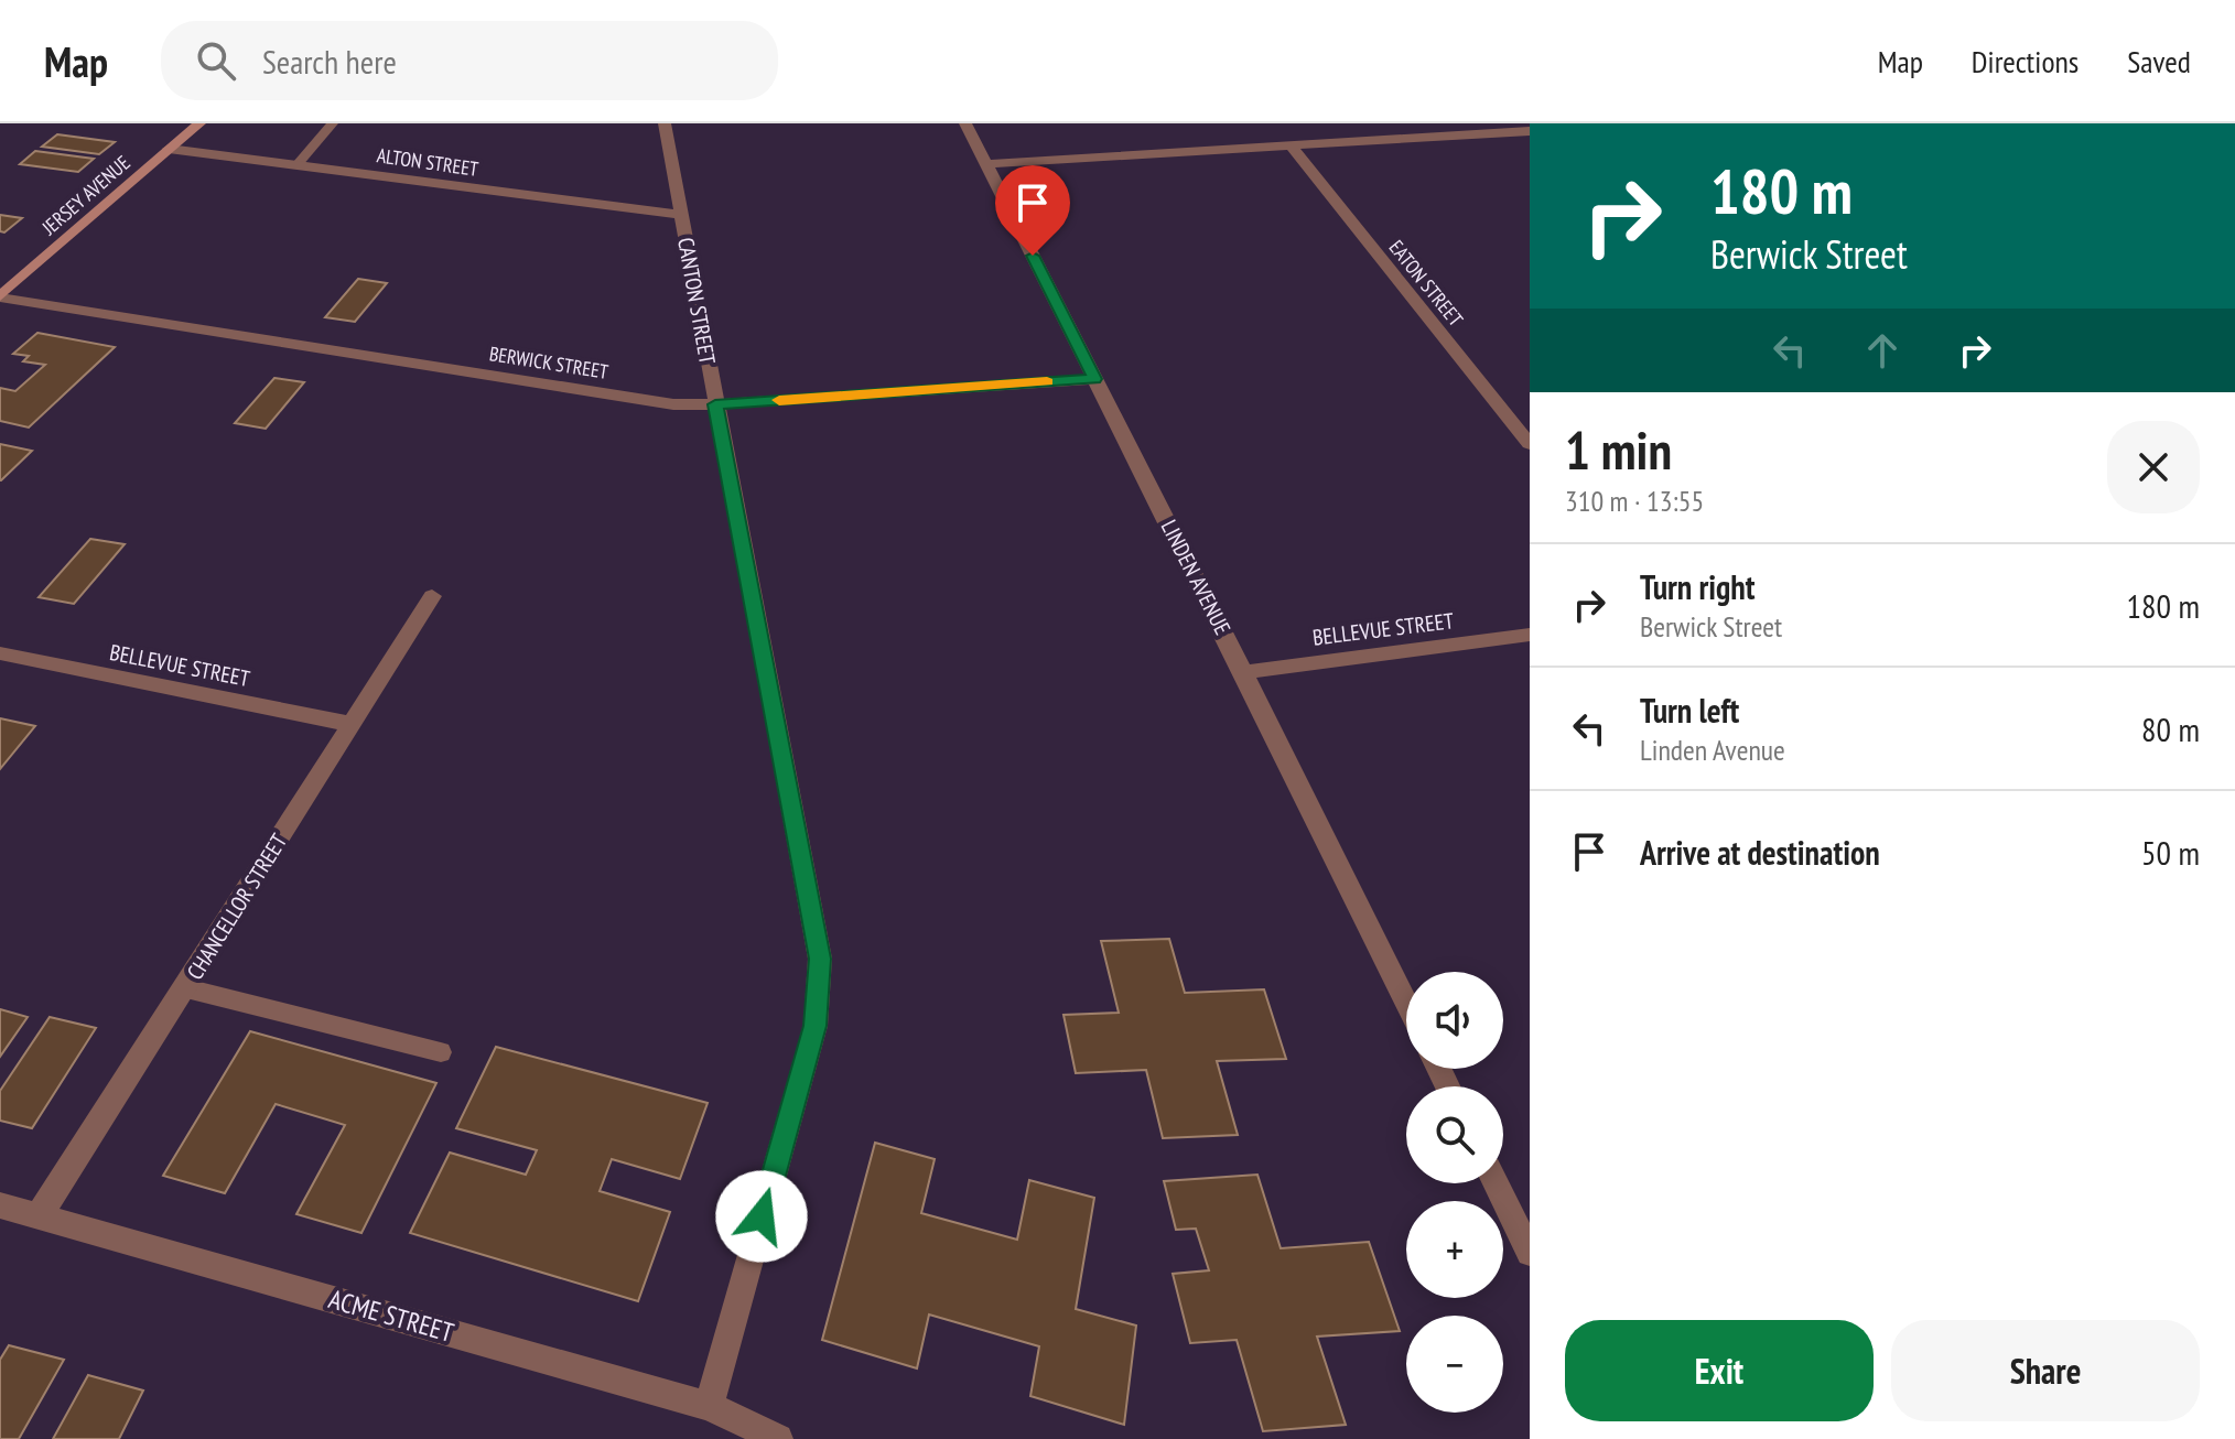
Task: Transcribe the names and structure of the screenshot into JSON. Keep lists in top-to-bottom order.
{
  "streets": {
    "street": [
      "ALTON STREET",
      "JERSEY AVENUE",
      "EATON STREET",
      "CANTON STREET",
      "BERWICK STREET",
      "LINDEN AVENUE",
      "BELLEVUE STREET",
      "CHANCELLOR STREET",
      "ACME STREET"
    ]
  },
  "crossings": [
    ["ALTON STREET", "JERSEY AVENUE"],
    ["ALTON STREET", "CANTON STREET"],
    ["JERSEY AVENUE", "BERWICK STREET"],
    ["CANTON STREET", "BERWICK STREET"],
    ["CANTON STREET", "ACME STREET"],
    ["BERWICK STREET", "LINDEN AVENUE"],
    ["LINDEN AVENUE", "BELLEVUE STREET"],
    ["BELLEVUE STREET", "CHANCELLOR STREET"],
    ["CHANCELLOR STREET", "ACME STREET"]
  ],
  "page": {
    "header": "Map",
    "search": "Search here",
    "nav": ["Map", "Directions", "Saved"],
    "turn": ["180 m", "Berwick Street"],
    "heading": ["1 min", "310 m · 13:55"],
    "list": [
      {
        "name": "Turn right",
        "note": "Berwick Street",
        "value": "180 m"
      },
      {
        "name": "Turn left",
        "note": "Linden Avenue",
        "value": "80 m"
      },
      {
        "name": "Arrive at destination",
        "value": "50 m"
      }
    ],
    "map_buttons": ["+", "−"],
    "buttons": ["Exit", "Share"]
  }
}
